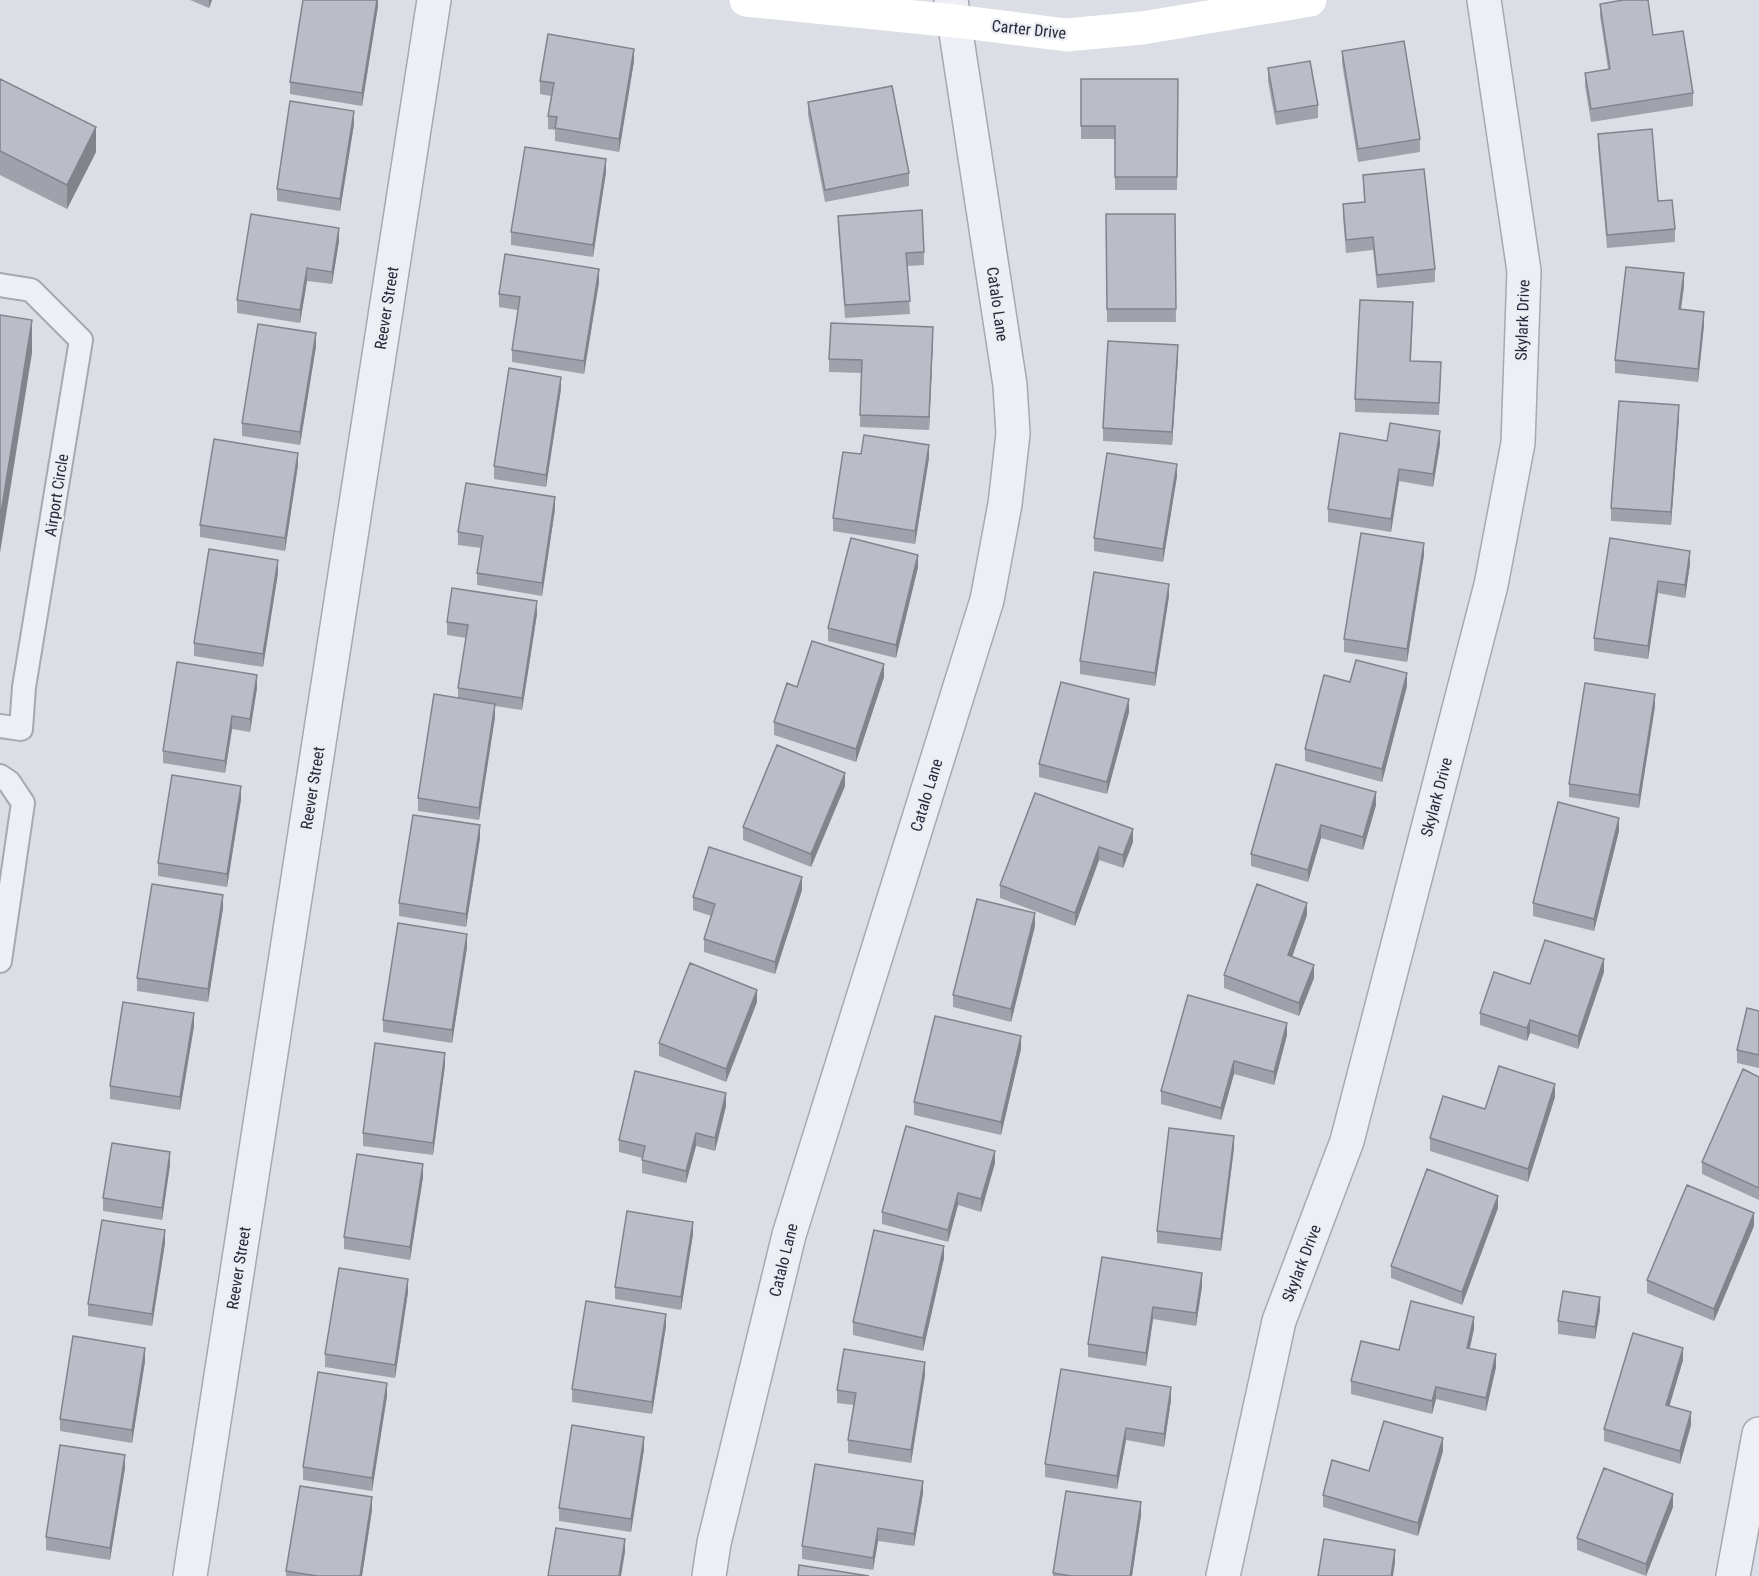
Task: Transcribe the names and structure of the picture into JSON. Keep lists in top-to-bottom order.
{
  "streets": {
    "street": [
      "Carter Drive",
      "Catalo Lane",
      "Reever Street",
      "Skylark Drive"
    ],
    "lane": ["Airport Circle"]
  },
  "crossings": [
    ["Carter Drive", "Catalo Lane"]
  ]
}
